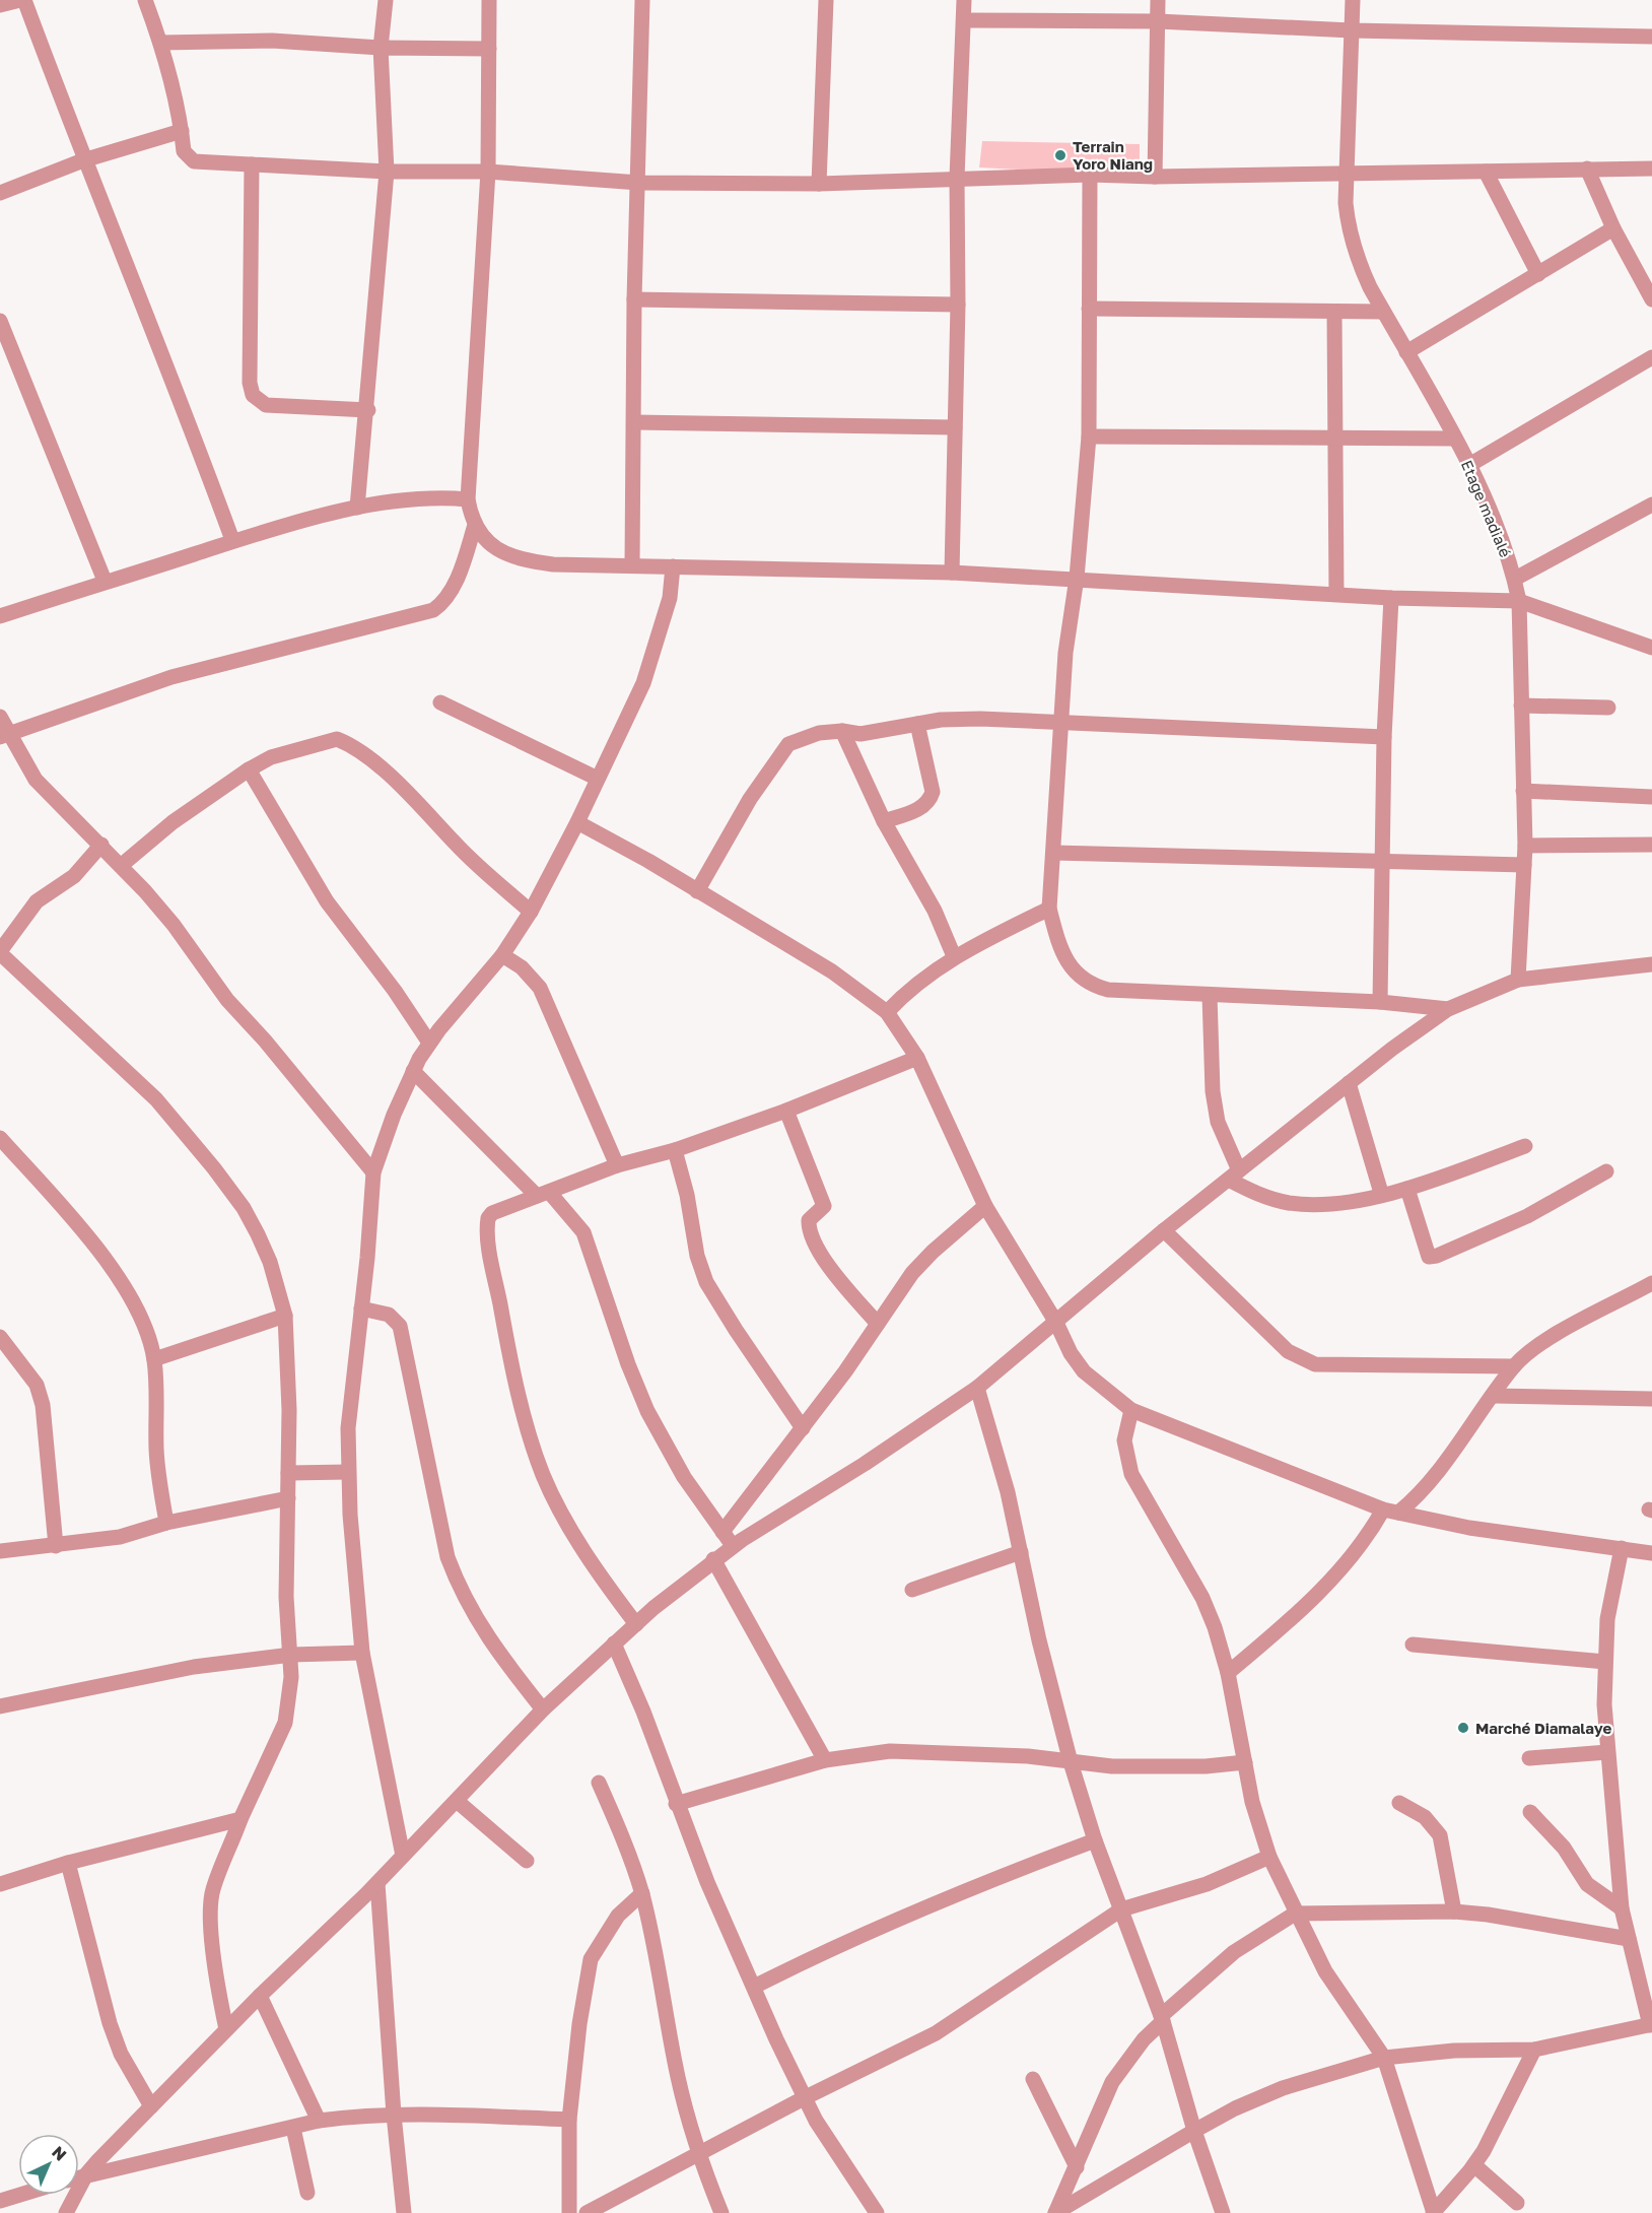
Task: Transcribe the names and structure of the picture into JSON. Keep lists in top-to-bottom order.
{
  "streets": {
    "street": ["Etage madialé"]
  },
  "places": ["Terrain Yoro Niang", "Marché Diamalaye"],
  "north": "top right"
}
